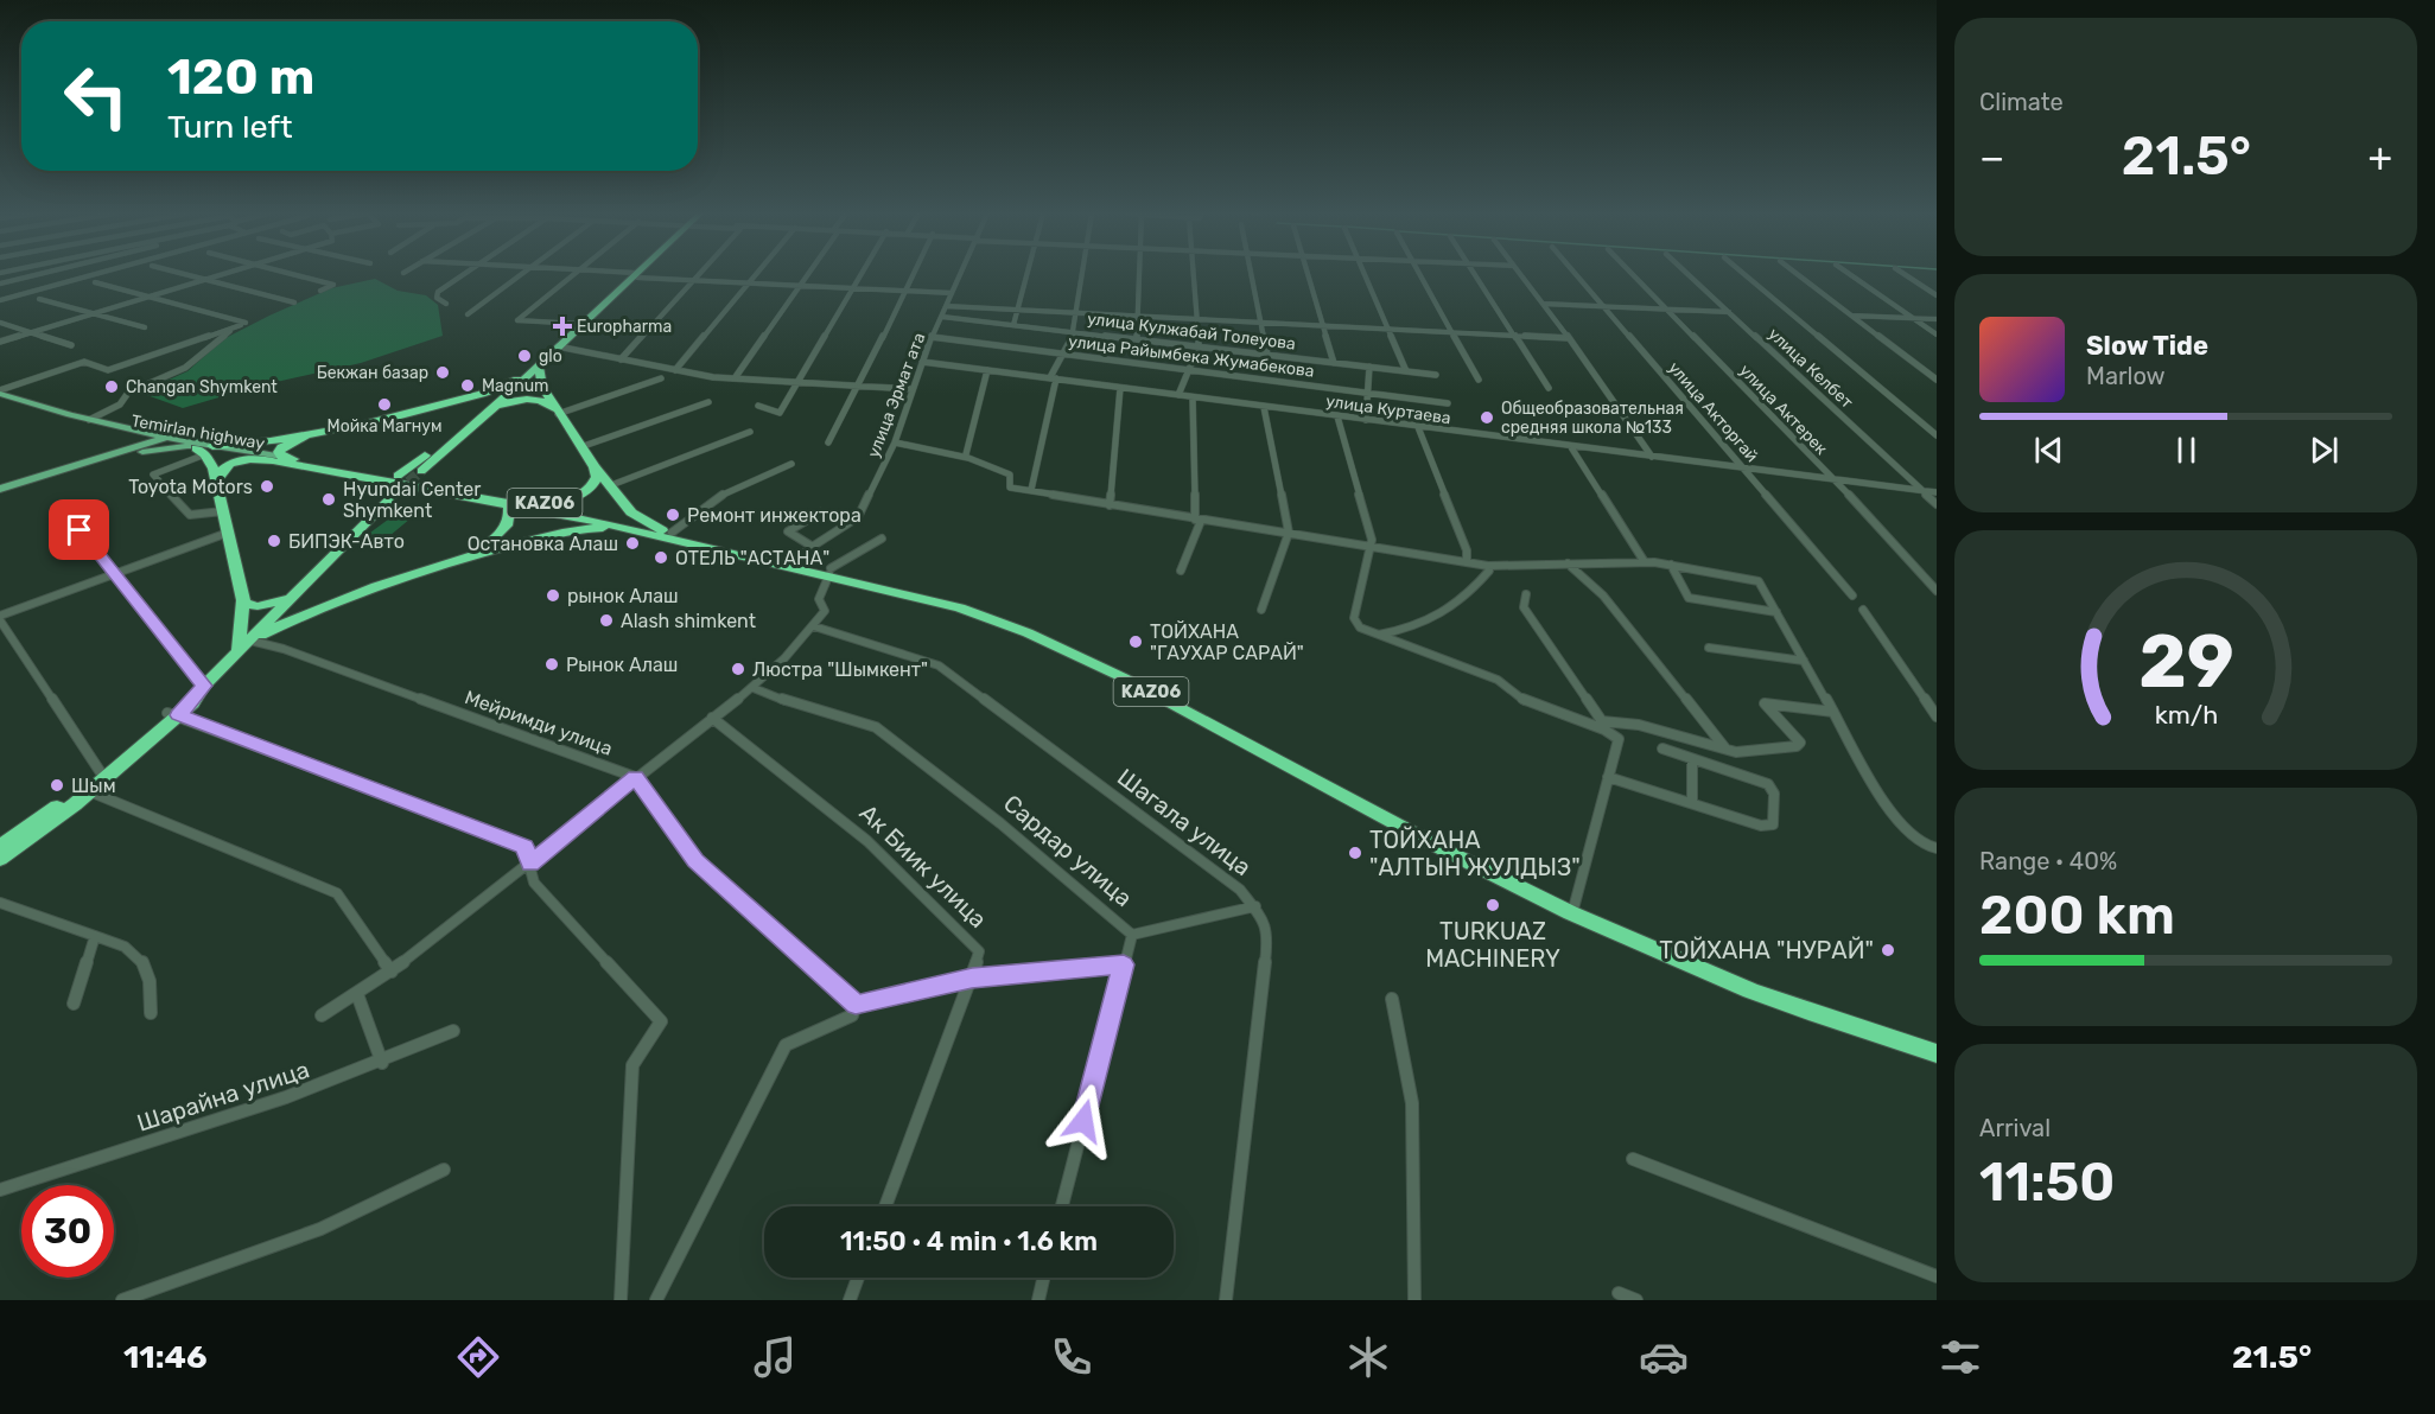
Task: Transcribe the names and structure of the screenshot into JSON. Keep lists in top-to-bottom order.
{
  "streets": {
    "highway": ["Temirlan highway", "KАZ06"],
    "street": [
      "улица Кулжабай Толеуова",
      "улица Райымбека Жумабекова",
      "улица Келбет",
      "улица Эрмат ата",
      "улица Куртаева",
      "улица Актерек",
      "улица Акторгай",
      "Мейримди улица",
      "Шагала улица",
      "Сардар улица",
      "Ак Биик улица",
      "Шарайна улица"
    ]
  },
  "crossings": [
    ["улица Кулжабай Толеуова", "улица Эрмат ата"],
    ["улица Райымбека Жумабекова", "улица Эрмат ата"],
    ["улица Келбет", "улица Куртаева"],
    ["улица Эрмат ата", "улица Куртаева"],
    ["улица Эрмат ата", "KАZ06"],
    ["улица Куртаева", "улица Актерек"],
    ["улица Куртаева", "улица Акторгай"],
    ["Temirlan highway", "KАZ06"],
    ["KАZ06", "Мейримди улица"]
  ],
  "places": {
    "health": ["Europharma"],
    "other": [
      "glo",
      "Бекжан базар",
      "Magnum",
      "Changan Shymkent",
      "Мойка Магнум",
      "Общеобразовательная средняя школа №133",
      "Toyota Motors",
      "Hyundai Center Shymkent",
      "Ремонт инжектора",
      "БИПЭК-Авто",
      "Остановка Алаш",
      "ОТЕЛЬ \"АСТАНА\"",
      "рынок Алаш",
      "Alash shimkent",
      "ТОЙХАНА \"ГАУХАР САРАЙ\"",
      "Рынок Алаш",
      "Люстра \"Шымкент\"",
      "Шым",
      "ТОЙХАНА \"АЛТЫН ЖУЛДЫЗ\"",
      "TURKUAZ MACHINERY",
      "ТОЙХАНА \"НУРАЙ\""
    ]
  },
  "page": {
    "tile": [
      "Climate",
      ["Range · 40%", "200 km"],
      ["Arrival", "11:50"]
    ],
    "turn": ["120 m", "Turn left"],
    "heat": ["−", "21.5°", "+"],
    "song": ["Slow Tide", "Marlow"],
    "limit": "30",
    "trip": "11:50 · 4 min · 1.6 km",
    "tabs": ["11:46", "21.5°"],
    "gauge": ["29", "km/h"]
  }
}
